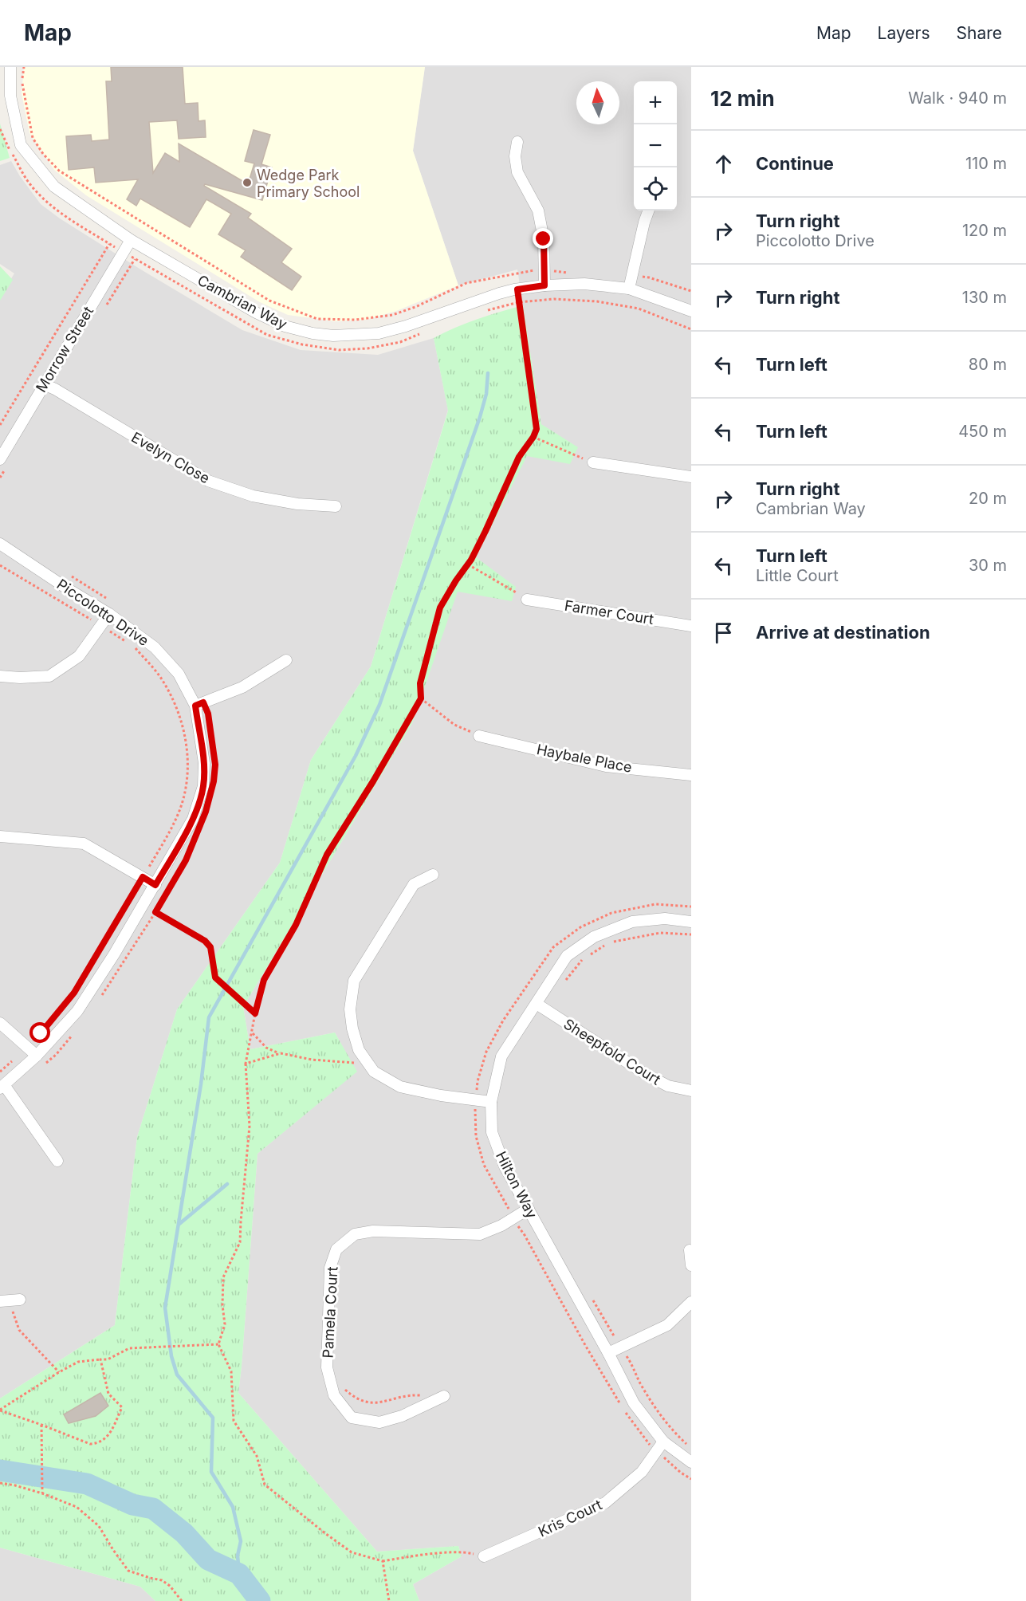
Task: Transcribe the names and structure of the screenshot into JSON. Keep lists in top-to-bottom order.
{
  "streets": {
    "street": [
      "Cambrian Way",
      "Morrow Street",
      "Evelyn Close",
      "Piccolotto Drive",
      "Farmer Court",
      "Haybale Place",
      "Sheepfold Court",
      "Hilton Way",
      "Pamela Court",
      "Kris Court"
    ]
  },
  "crossings": [
    ["Cambrian Way", "Morrow Street"],
    ["Morrow Street", "Evelyn Close"],
    ["Sheepfold Court", "Hilton Way"],
    ["Hilton Way", "Pamela Court"],
    ["Hilton Way", "Kris Court"]
  ],
  "places": ["Wedge Park Primary School"],
  "north": "top",
  "page": {
    "header": "Map",
    "nav": ["Map", "Layers", "Share"],
    "heading": ["12 min", "Walk · 940 m"],
    "map_buttons": ["+", "−"],
    "list": [
      ["Continue", "110 m"],
      ["Turn right", "Piccolotto Drive", "120 m"],
      ["Turn right", "130 m"],
      ["Turn left", "80 m"],
      ["Turn left", "450 m"],
      ["Turn right", "Cambrian Way", "20 m"],
      ["Turn left", "Little Court", "30 m"],
      "Arrive at destination"
    ]
  }
}
